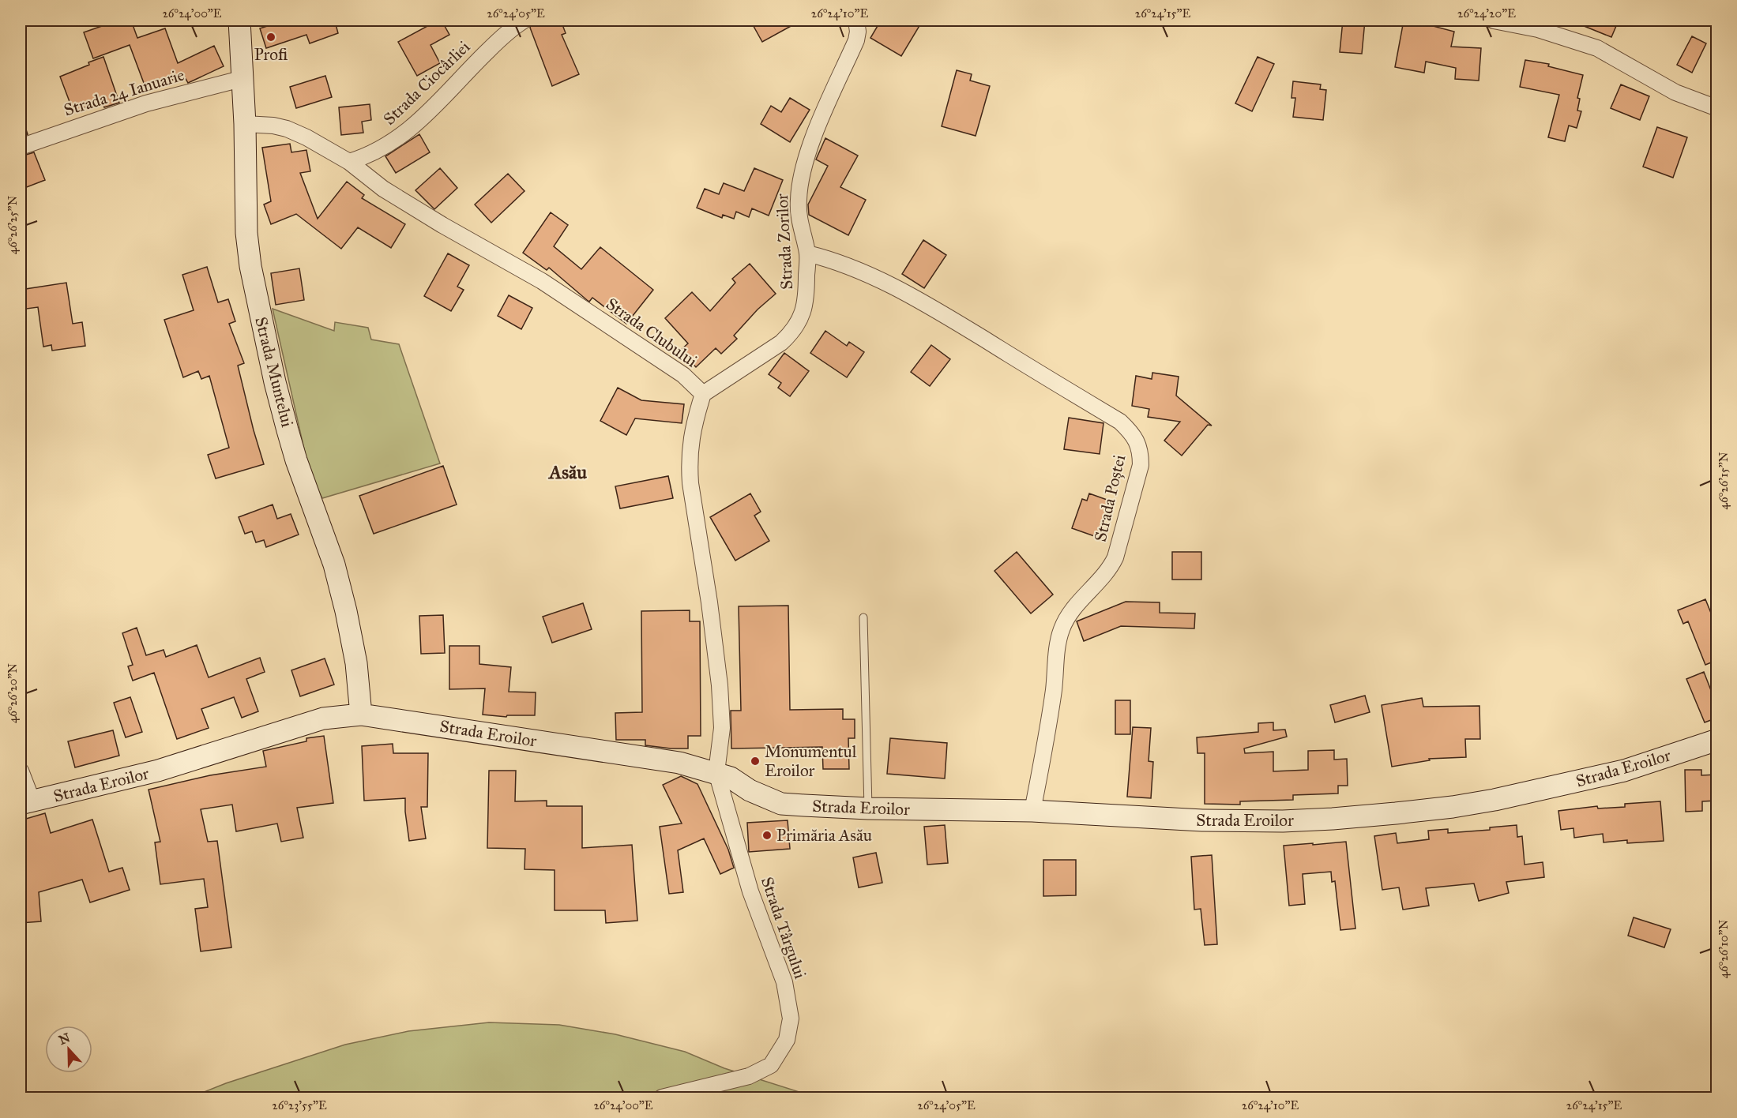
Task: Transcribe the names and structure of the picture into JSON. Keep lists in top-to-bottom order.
{
  "streets": {
    "main road": ["Strada Muntelui", "Strada Eroilor"],
    "street": [
      "Strada Ciocârliei",
      "Strada 24 Ianuarie",
      "Strada Zorilor",
      "Strada Clubului",
      "Strada Poștei",
      "Strada Târgului"
    ]
  },
  "crossings": [
    ["Strada Ciocârliei", "Strada Clubului"],
    ["Strada 24 Ianuarie", "Strada Muntelui"],
    ["Strada Zorilor", "Strada Clubului"],
    ["Strada Zorilor", "Strada Poștei"],
    ["Strada Clubului", "Strada Muntelui"],
    ["Strada Muntelui", "Strada Eroilor"],
    ["Strada Poștei", "Strada Eroilor"],
    ["Strada Eroilor", "Strada Târgului"]
  ],
  "districts": ["Asău"],
  "places": ["Profi", "Monumentul Eroilor", "Primăria Asău"],
  "north": "top",
  "coordinates": [
    "26°24'00\"E",
    "26°24'05\"E",
    "26°24'10\"E",
    "26°24'15\"E",
    "26°24'20\"E",
    "46°26'25\"N",
    "46°26'15\"N",
    "46°26'20\"N",
    "46°26'10\"N",
    "26°23'55\"E"
  ]
}
